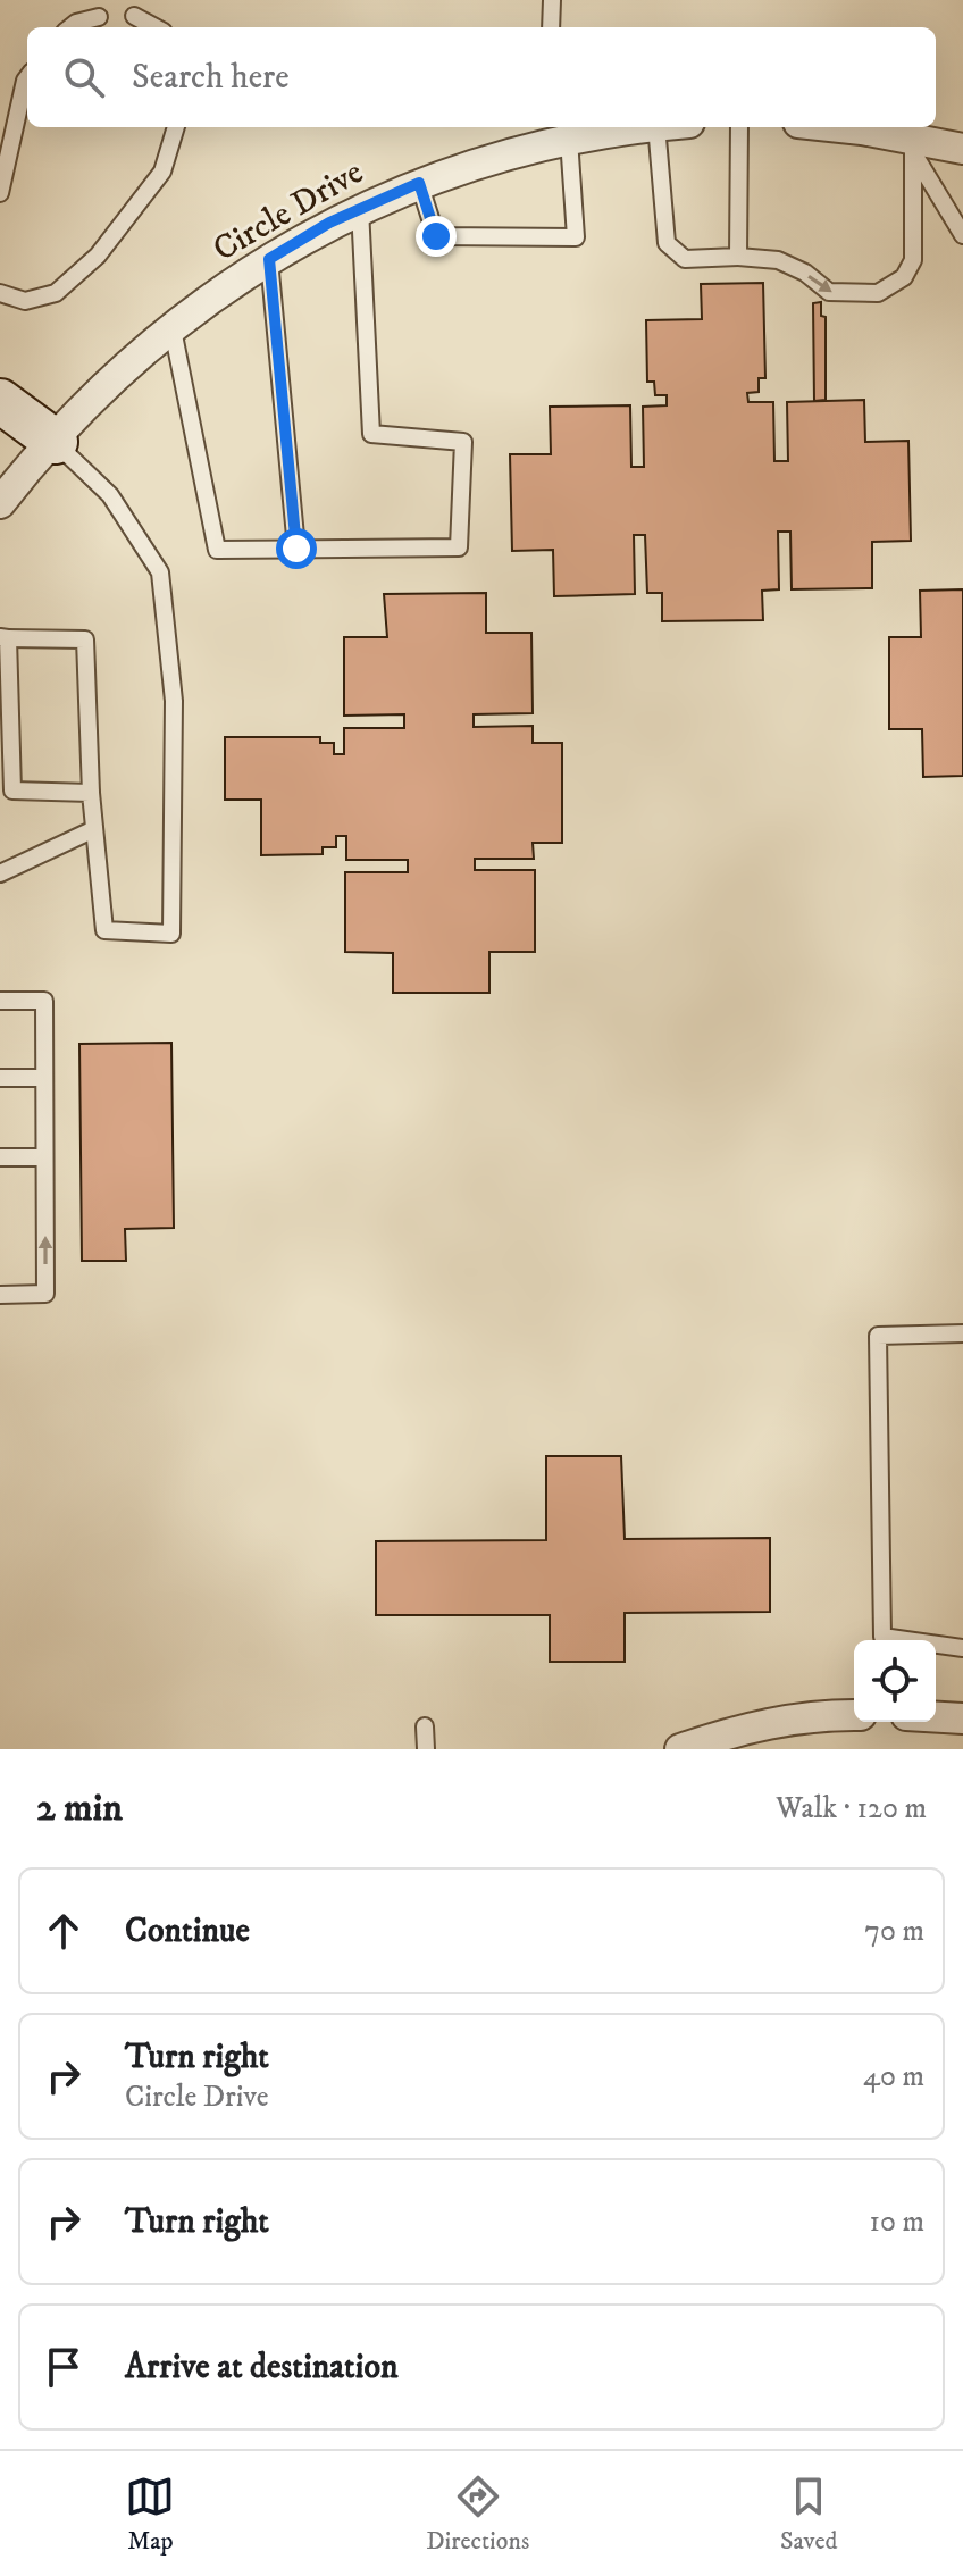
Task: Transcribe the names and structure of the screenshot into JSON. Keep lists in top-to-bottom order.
{
  "streets": {
    "street": ["Circle Drive"]
  },
  "page": {
    "search": "Search here",
    "heading": ["2 min", "Walk · 120 m"],
    "list": [
      ["Continue", "70 m"],
      ["Turn right", "Circle Drive", "40 m"],
      ["Turn right", "10 m"],
      "Arrive at destination"
    ],
    "nav": ["Map", "Directions", "Saved"]
  }
}
